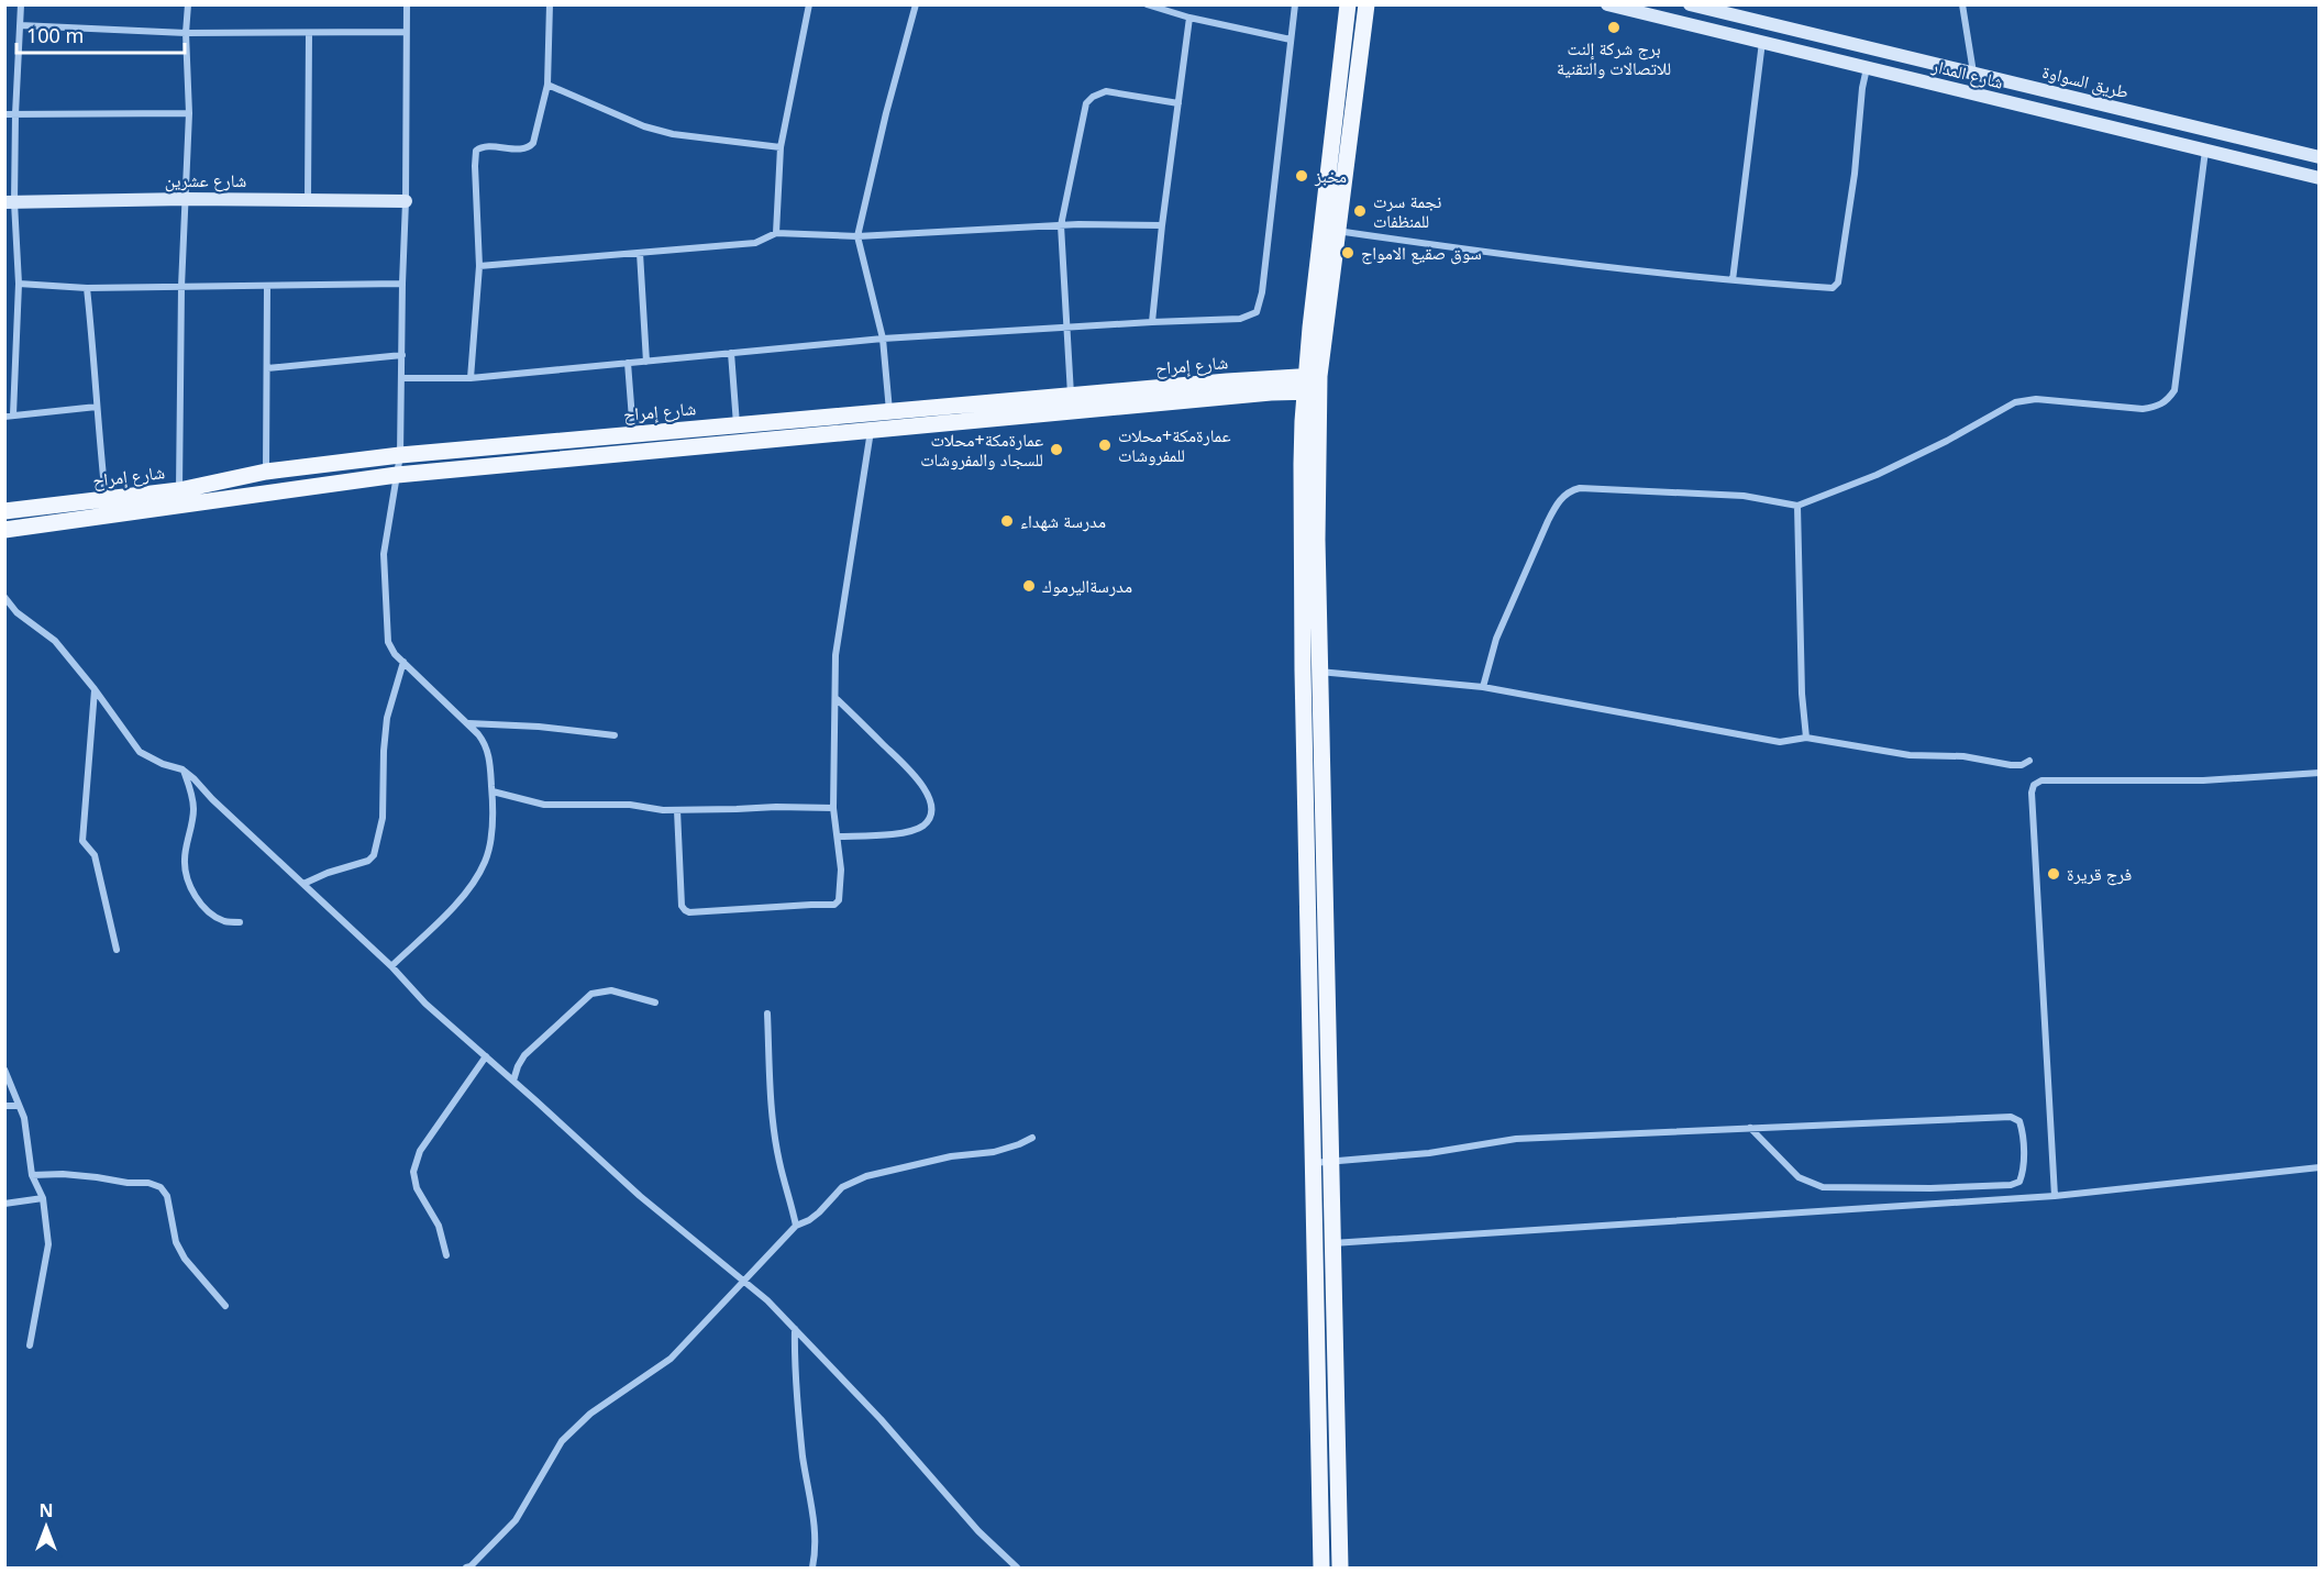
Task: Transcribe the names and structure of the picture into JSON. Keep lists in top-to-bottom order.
{
  "streets": {
    "main road": ["شارع إمراح"],
    "street": ["شارع المدار", "طريق السواوة", "شارع عشرين"]
  },
  "places": [
    "برج شركة إلنت للاتصالات والتقنية",
    "مخبز",
    "نجمة سرت للمنظفات",
    "سوق صقيع الامواج",
    "عمارةمكة+محلات للمفروشات",
    "عمارةمكة+محلات للسجاد والمفروشات",
    "مدرسة شهداء",
    "مدرسةاليرموك",
    "فرج قريرة"
  ],
  "scale_bar": "100 m",
  "north": "top"
}
